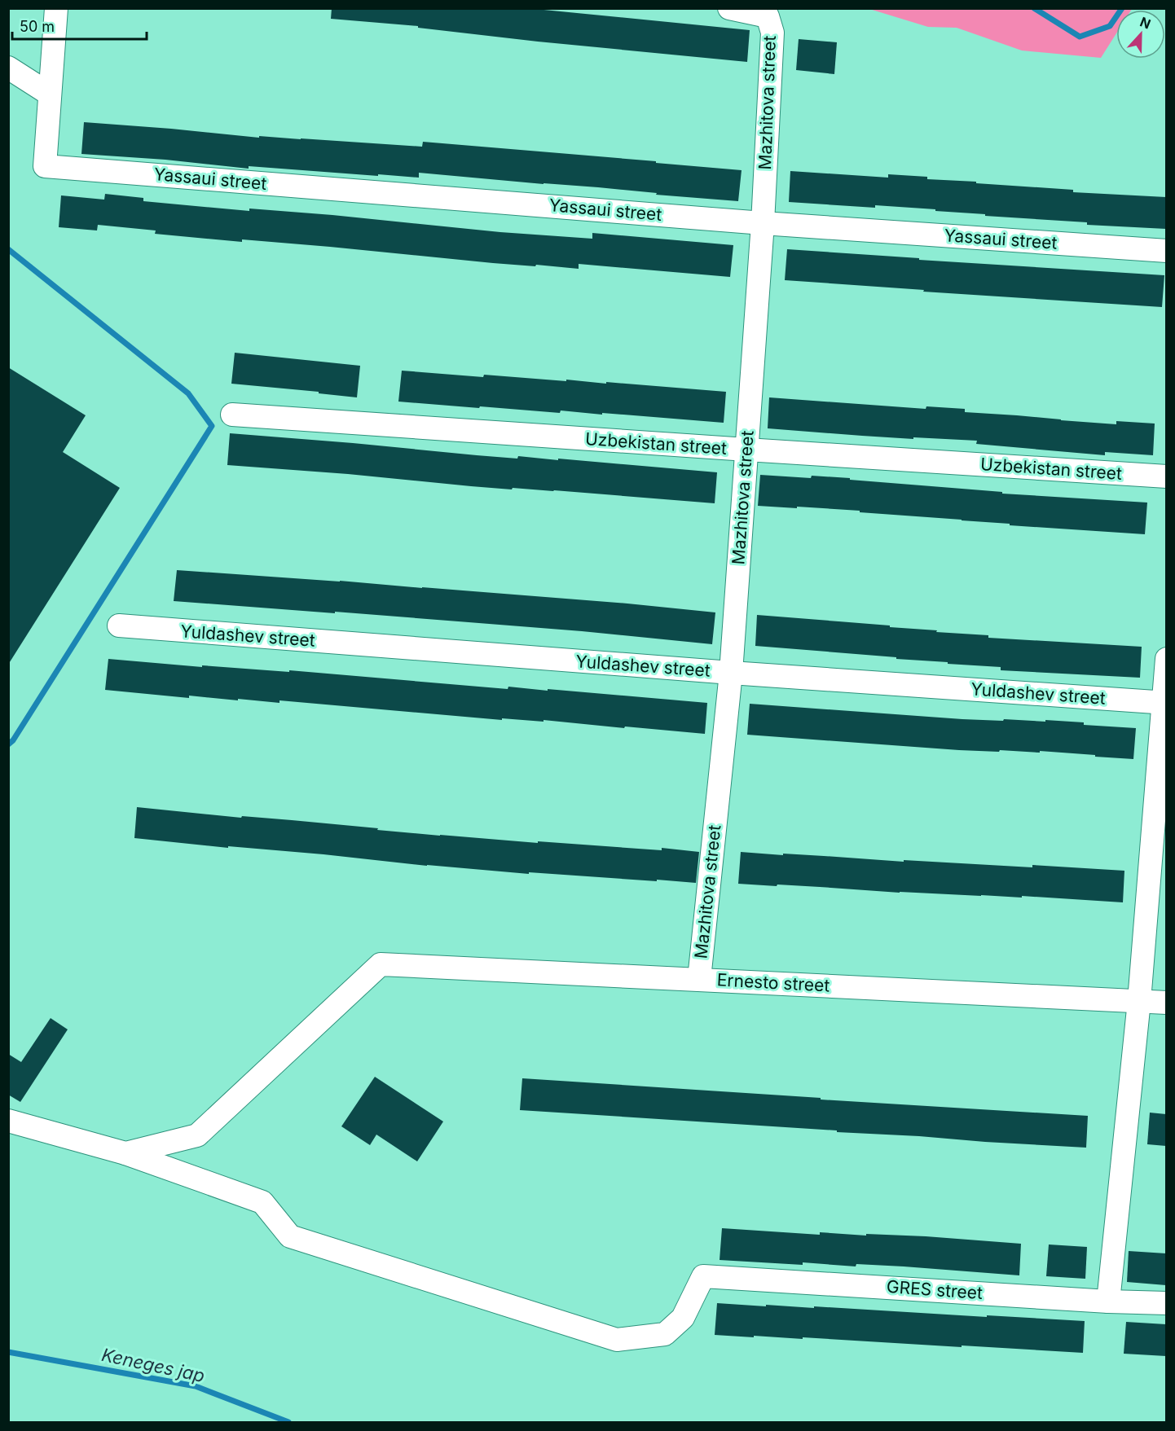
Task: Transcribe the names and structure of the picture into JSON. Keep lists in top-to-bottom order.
{
  "streets": {
    "street": [
      "Mazhitova street",
      "Yassaui street",
      "Uzbekistan street",
      "Yuldashev street",
      "Ernesto street",
      "GRES street"
    ]
  },
  "crossings": [
    ["Mazhitova street", "Yassaui street"],
    ["Mazhitova street", "Uzbekistan street"],
    ["Mazhitova street", "Yuldashev street"],
    ["Mazhitova street", "Ernesto street"],
    ["Ernesto street", "GRES street"]
  ],
  "water": ["Keneges jap"],
  "scale_bar": "50 m",
  "north": "top"
}
